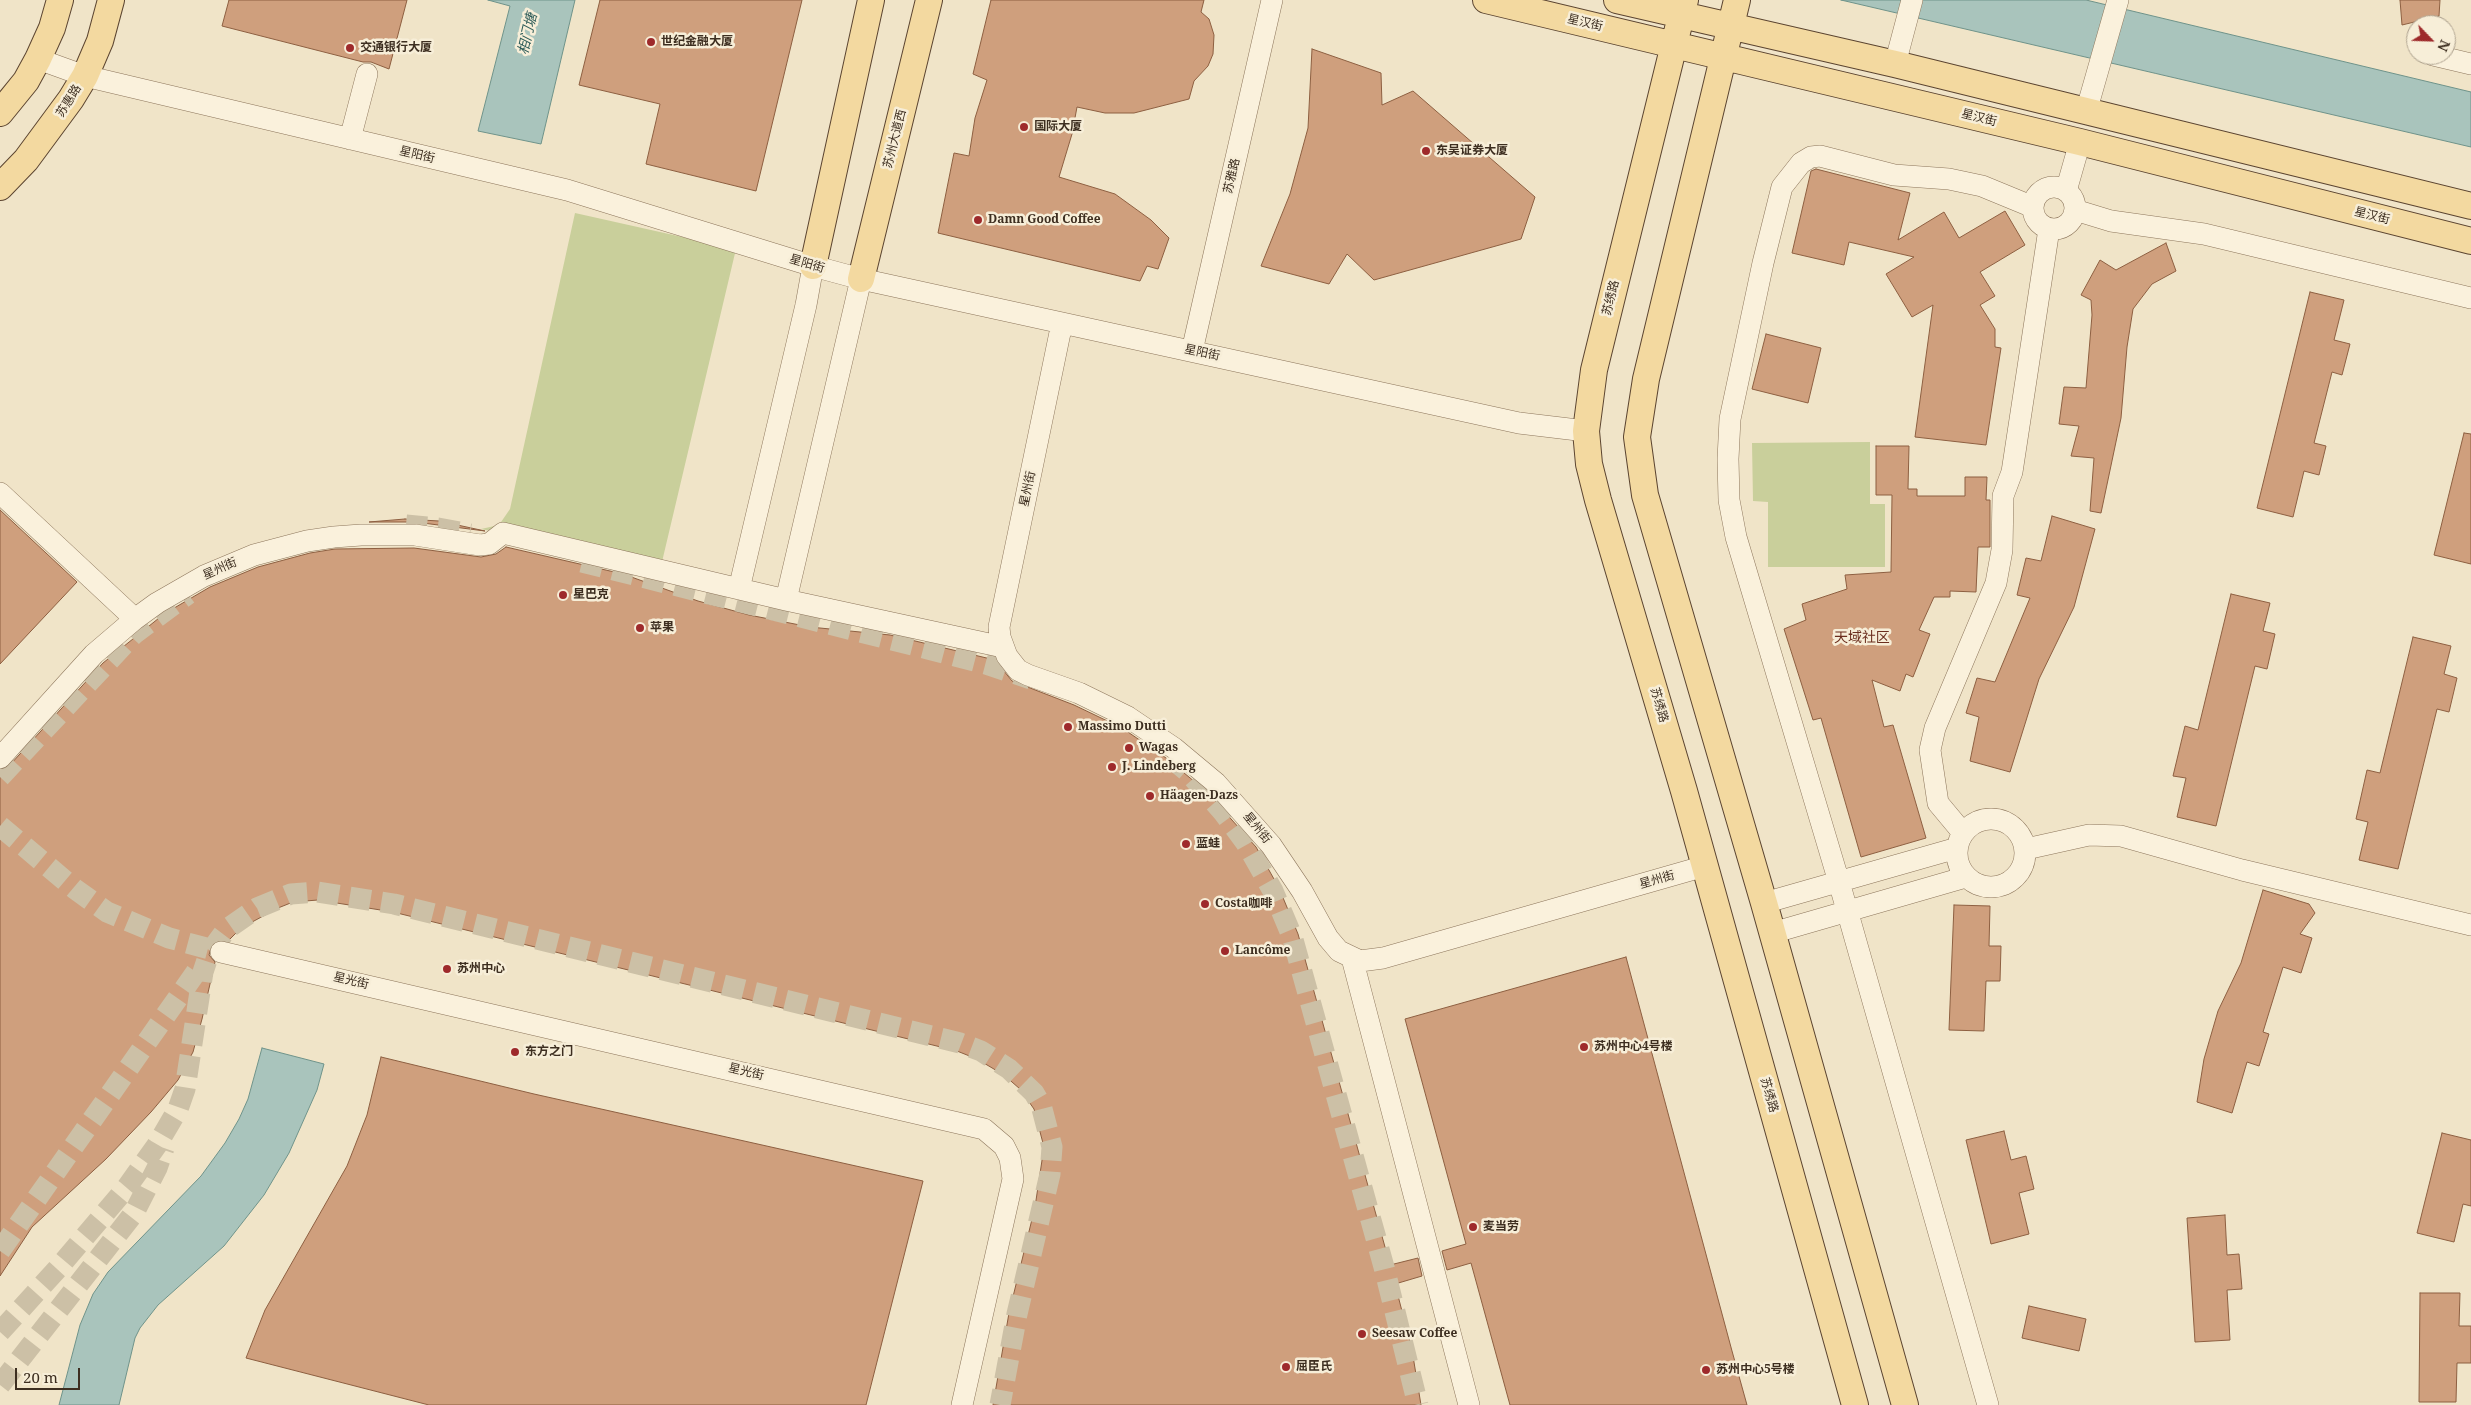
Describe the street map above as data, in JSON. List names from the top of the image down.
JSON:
{
  "streets": {
    "main road": [
      "星汉街",
      "苏惠路",
      "苏州大道西",
      "苏绣路"
    ],
    "street": [
      "星阳街",
      "苏雅路",
      "星州街",
      "星光街"
    ]
  },
  "crossings": [
    ["星汉街", "苏绣路"],
    ["苏惠路", "星阳街"],
    ["苏州大道西", "星阳街"],
    ["星阳街", "苏雅路"],
    ["星阳街", "苏绣路"],
    ["星阳街", "星州街"],
    ["苏绣路", "星州街"]
  ],
  "districts": ["天域社区"],
  "water": ["相门塘"],
  "places": [
    "世纪金融大厦",
    "交通银行大厦",
    "国际大厦",
    "东吴证券大厦",
    "Damn Good Coffee",
    "星巴克",
    "苹果",
    "Massimo Dutti",
    "Wagas",
    "J. Lindeberg",
    "Häagen-Dazs",
    "蓝蛙",
    "Costa咖啡",
    "Lancôme",
    "苏州中心",
    "苏州中心4号楼",
    "东方之门",
    "麦当劳",
    "Seesaw Coffee",
    "屈臣氏",
    "苏州中心5号楼"
  ],
  "scale_bar": "20 m",
  "north": "bottom right"
}
